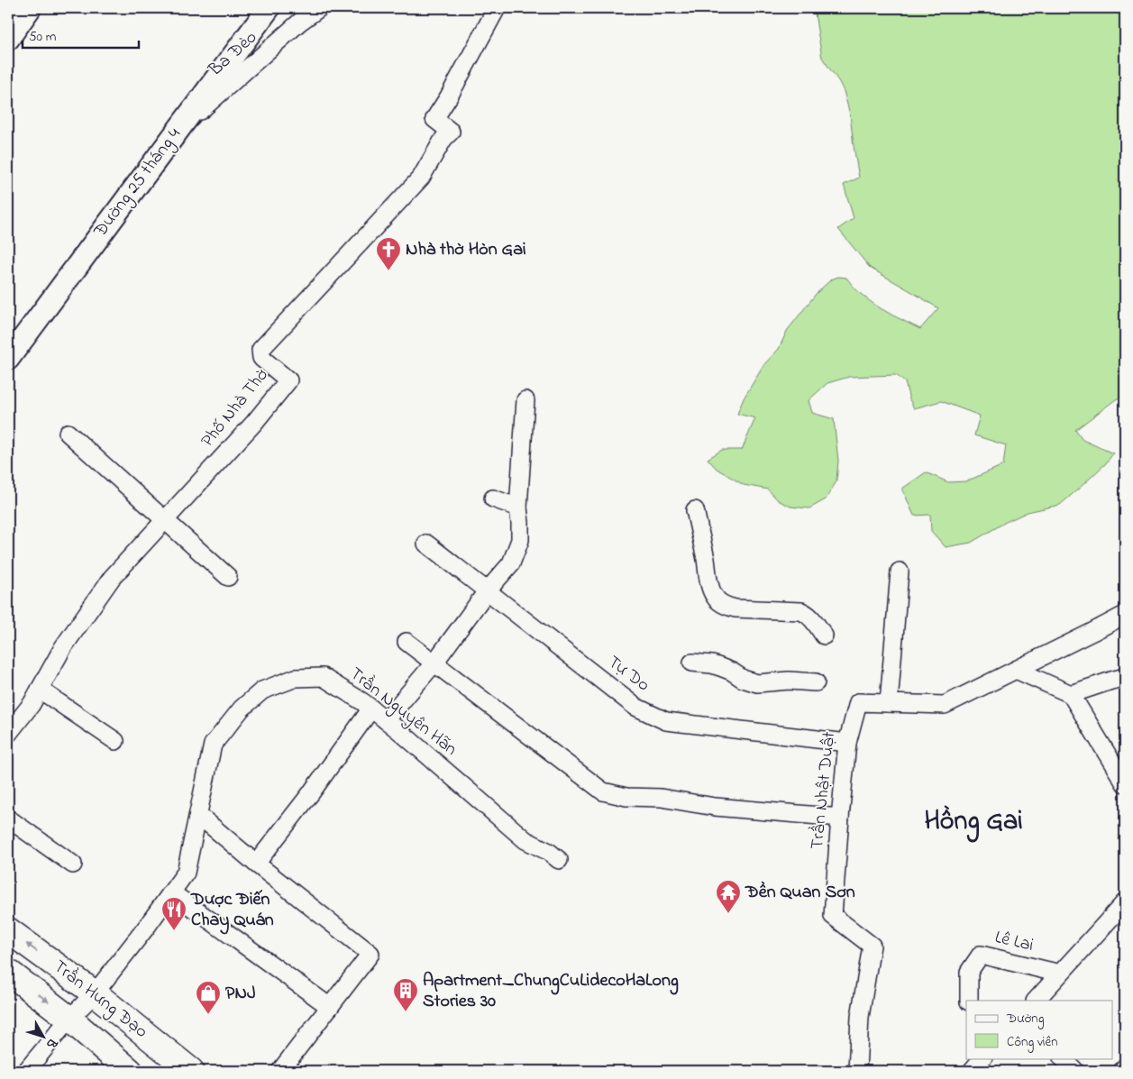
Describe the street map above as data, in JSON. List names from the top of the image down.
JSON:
{
  "streets": {
    "main road": ["Trần Hưng Đạo"],
    "street": [
      "Ba Đèo",
      "Đường 25 tháng 4",
      "Phố Nhà Thờ",
      "Tự Do",
      "Trần Nguyên Hãn",
      "Trần Nhật Duật",
      "Lê Lai"
    ]
  },
  "crossings": [
    ["Ba Đèo", "Đường 25 tháng 4"],
    ["Tự Do", "Trần Nhật Duật"],
    ["Trần Nguyên Hãn", "Trần Hưng Đạo"]
  ],
  "districts": ["Hồng Gai"],
  "places": {
    "church": ["Nhà thờ Hòn Gai"],
    "temple": ["Đền Quan Sơn"],
    "restaurant": ["Dược Điến Chay Quán"],
    "building": ["Apartment_ChungCuLidecoHaLong Stories 30"],
    "shop": ["PNJ"]
  },
  "legend": ["Đường", "Công viên"],
  "scale_bar": "50 m",
  "north": "bottom right"
}
